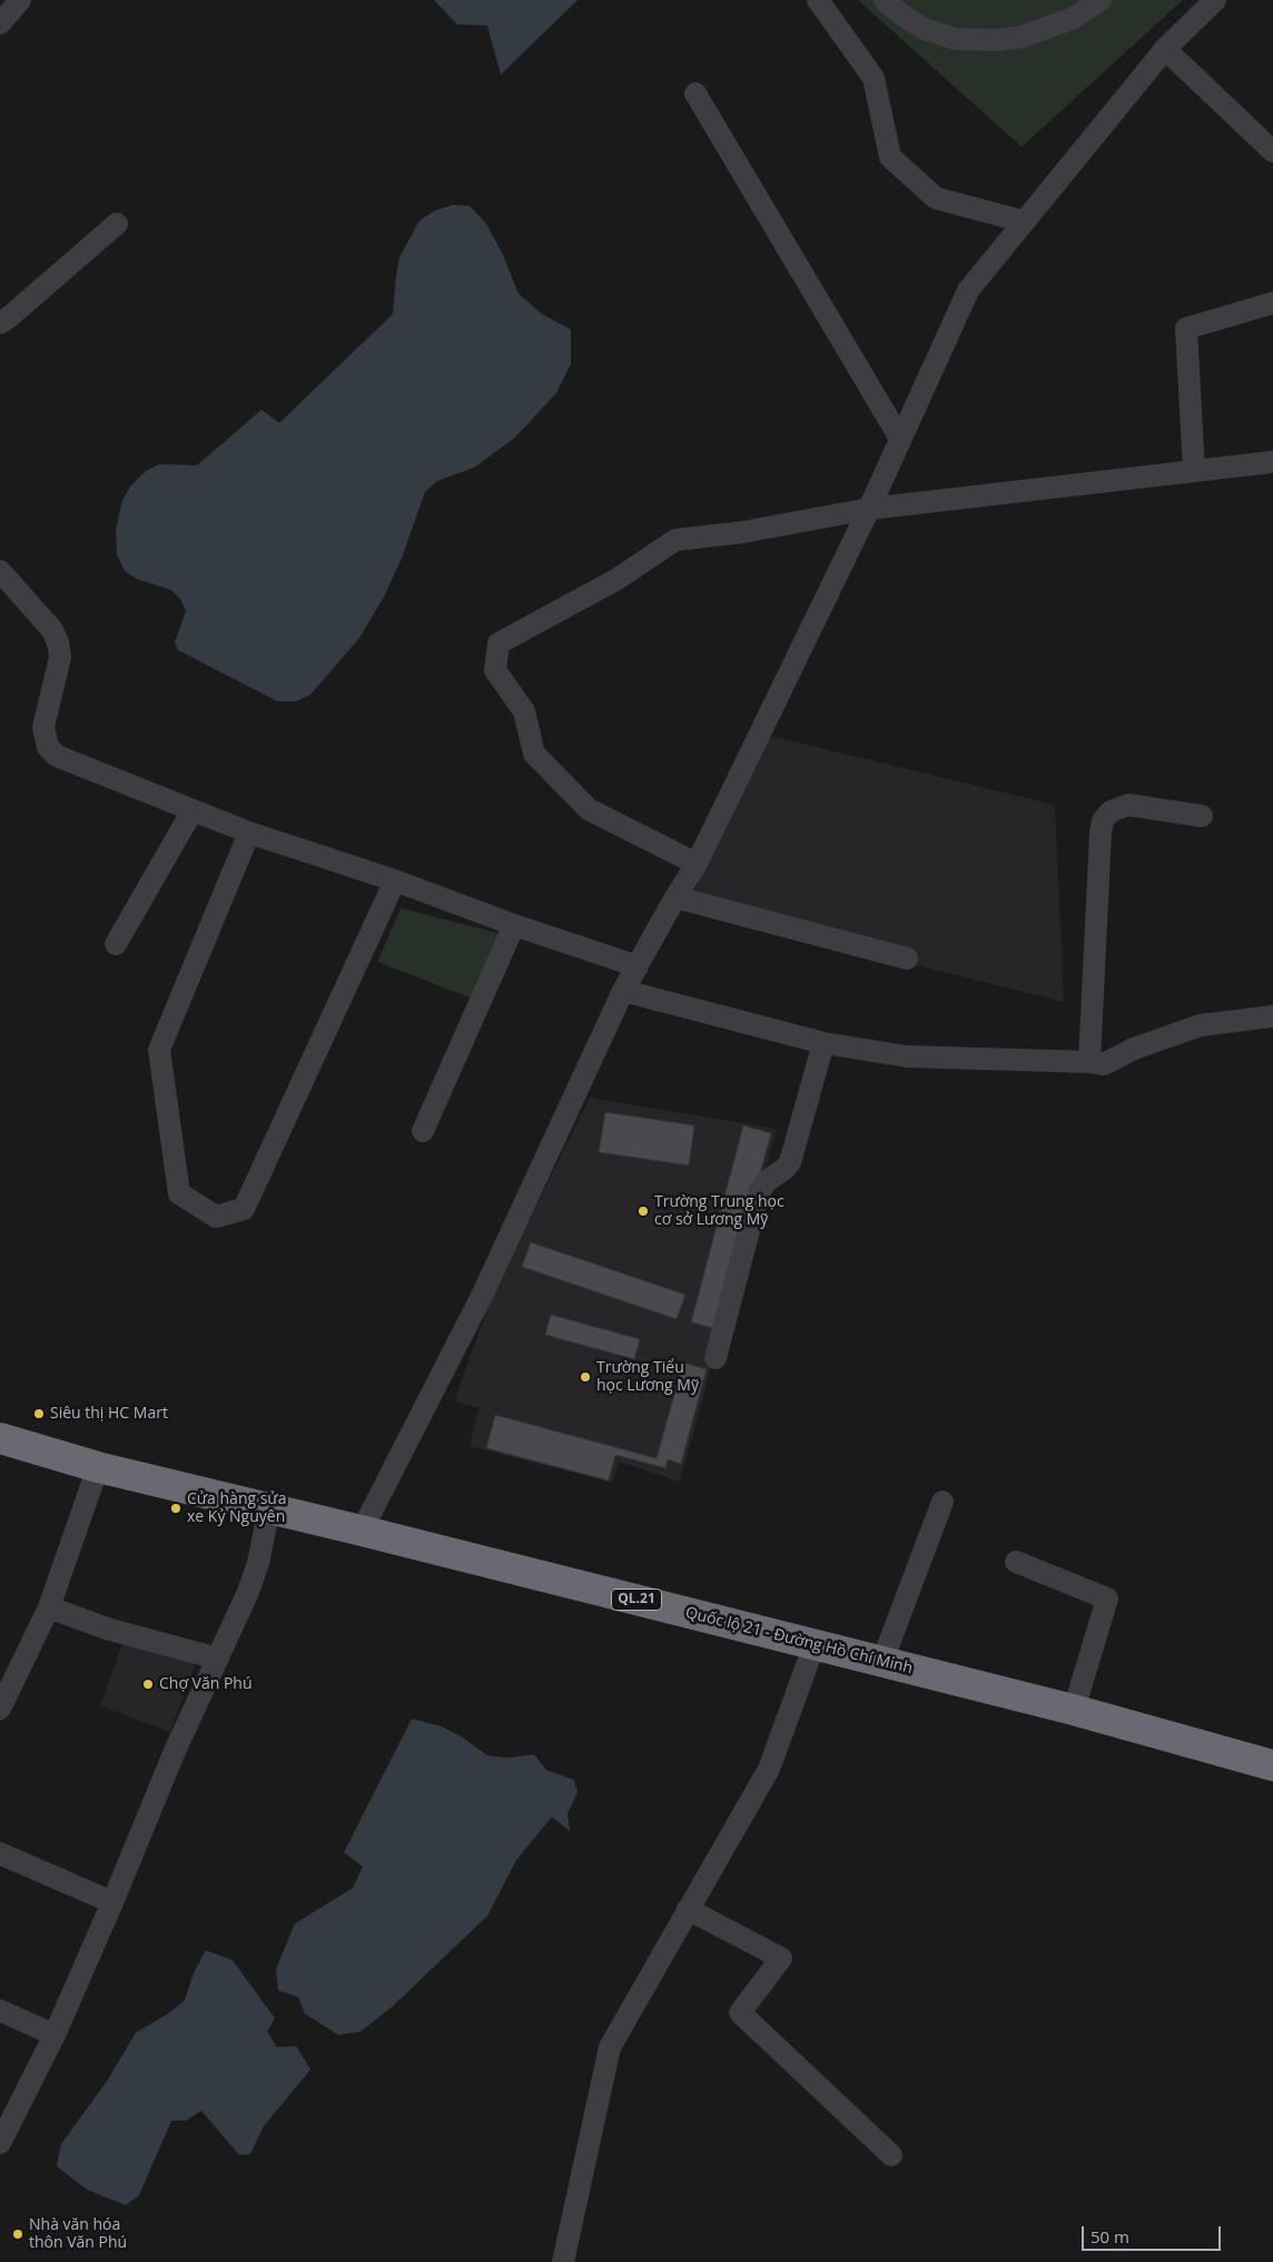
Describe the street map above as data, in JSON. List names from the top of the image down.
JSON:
{
  "streets": {
    "highway": ["QL.21", "Quốc lộ 21 - Đường Hồ Chí Minh"]
  },
  "places": [
    "Trường Trung học cơ sở Lương Mỹ",
    "Trường Tiểu học Lương Mỹ",
    "Siêu thị HC Mart",
    "Cửa hàng sửa xe Kỷ Nguyên",
    "Chợ Văn Phú",
    "Nhà văn hóa thôn Văn Phú"
  ],
  "scale_bar": "50 m"
}
